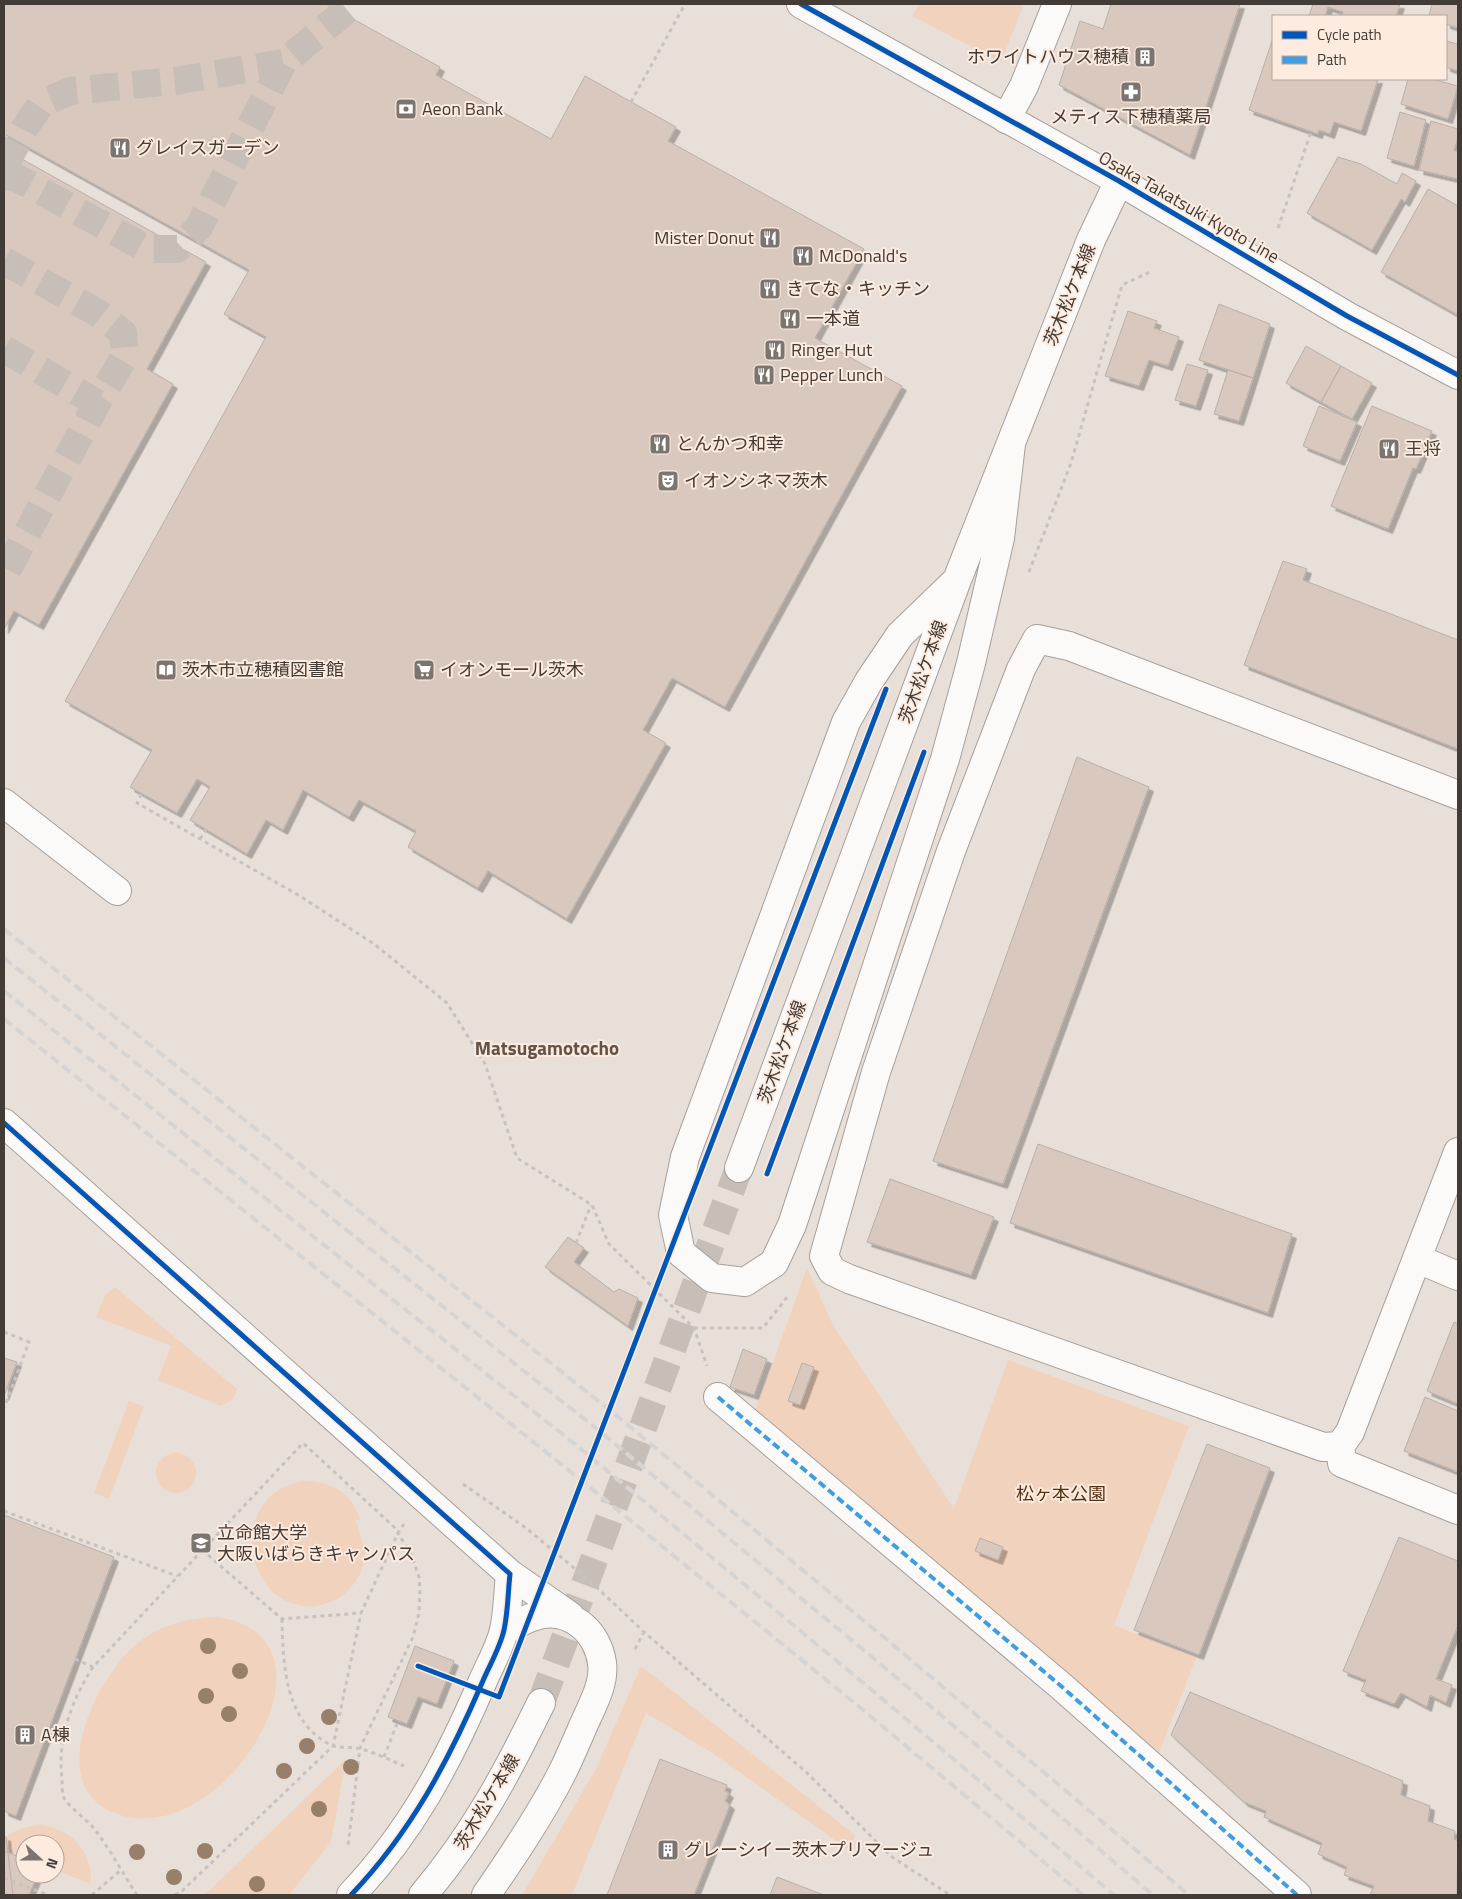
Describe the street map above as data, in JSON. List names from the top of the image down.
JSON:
{
  "streets": {
    "street": ["Osaka Takatsuki Kyoto Line", "茨木松ケ本線"]
  },
  "crossings": [
    ["Osaka Takatsuki Kyoto Line", "茨木松ケ本線"]
  ],
  "districts": ["Matsugamotocho"],
  "parks": ["松ヶ本公園"],
  "places": {
    "building": ["ホワイトハウス穂積", "A棟", "グレーシイー茨木プリマージュ"],
    "pharmacy": ["メティス下穂積薬局"],
    "bank": ["Aeon Bank"],
    "restaurant": [
      "グレイスガーデン",
      "Mister Donut",
      "McDonald's",
      "きてな・キッチン",
      "一本道",
      "Ringer Hut",
      "Pepper Lunch",
      "とんかつ和幸",
      "王将"
    ],
    "theatre": ["イオンシネマ茨木"],
    "library": ["茨木市立穂積図書館"],
    "supermarket": ["イオンモール茨木"],
    "school or university": ["立命館大学 大阪いばらきキャンパス"]
  },
  "legend": ["Cycle path", "Path"],
  "north": "right"
}
